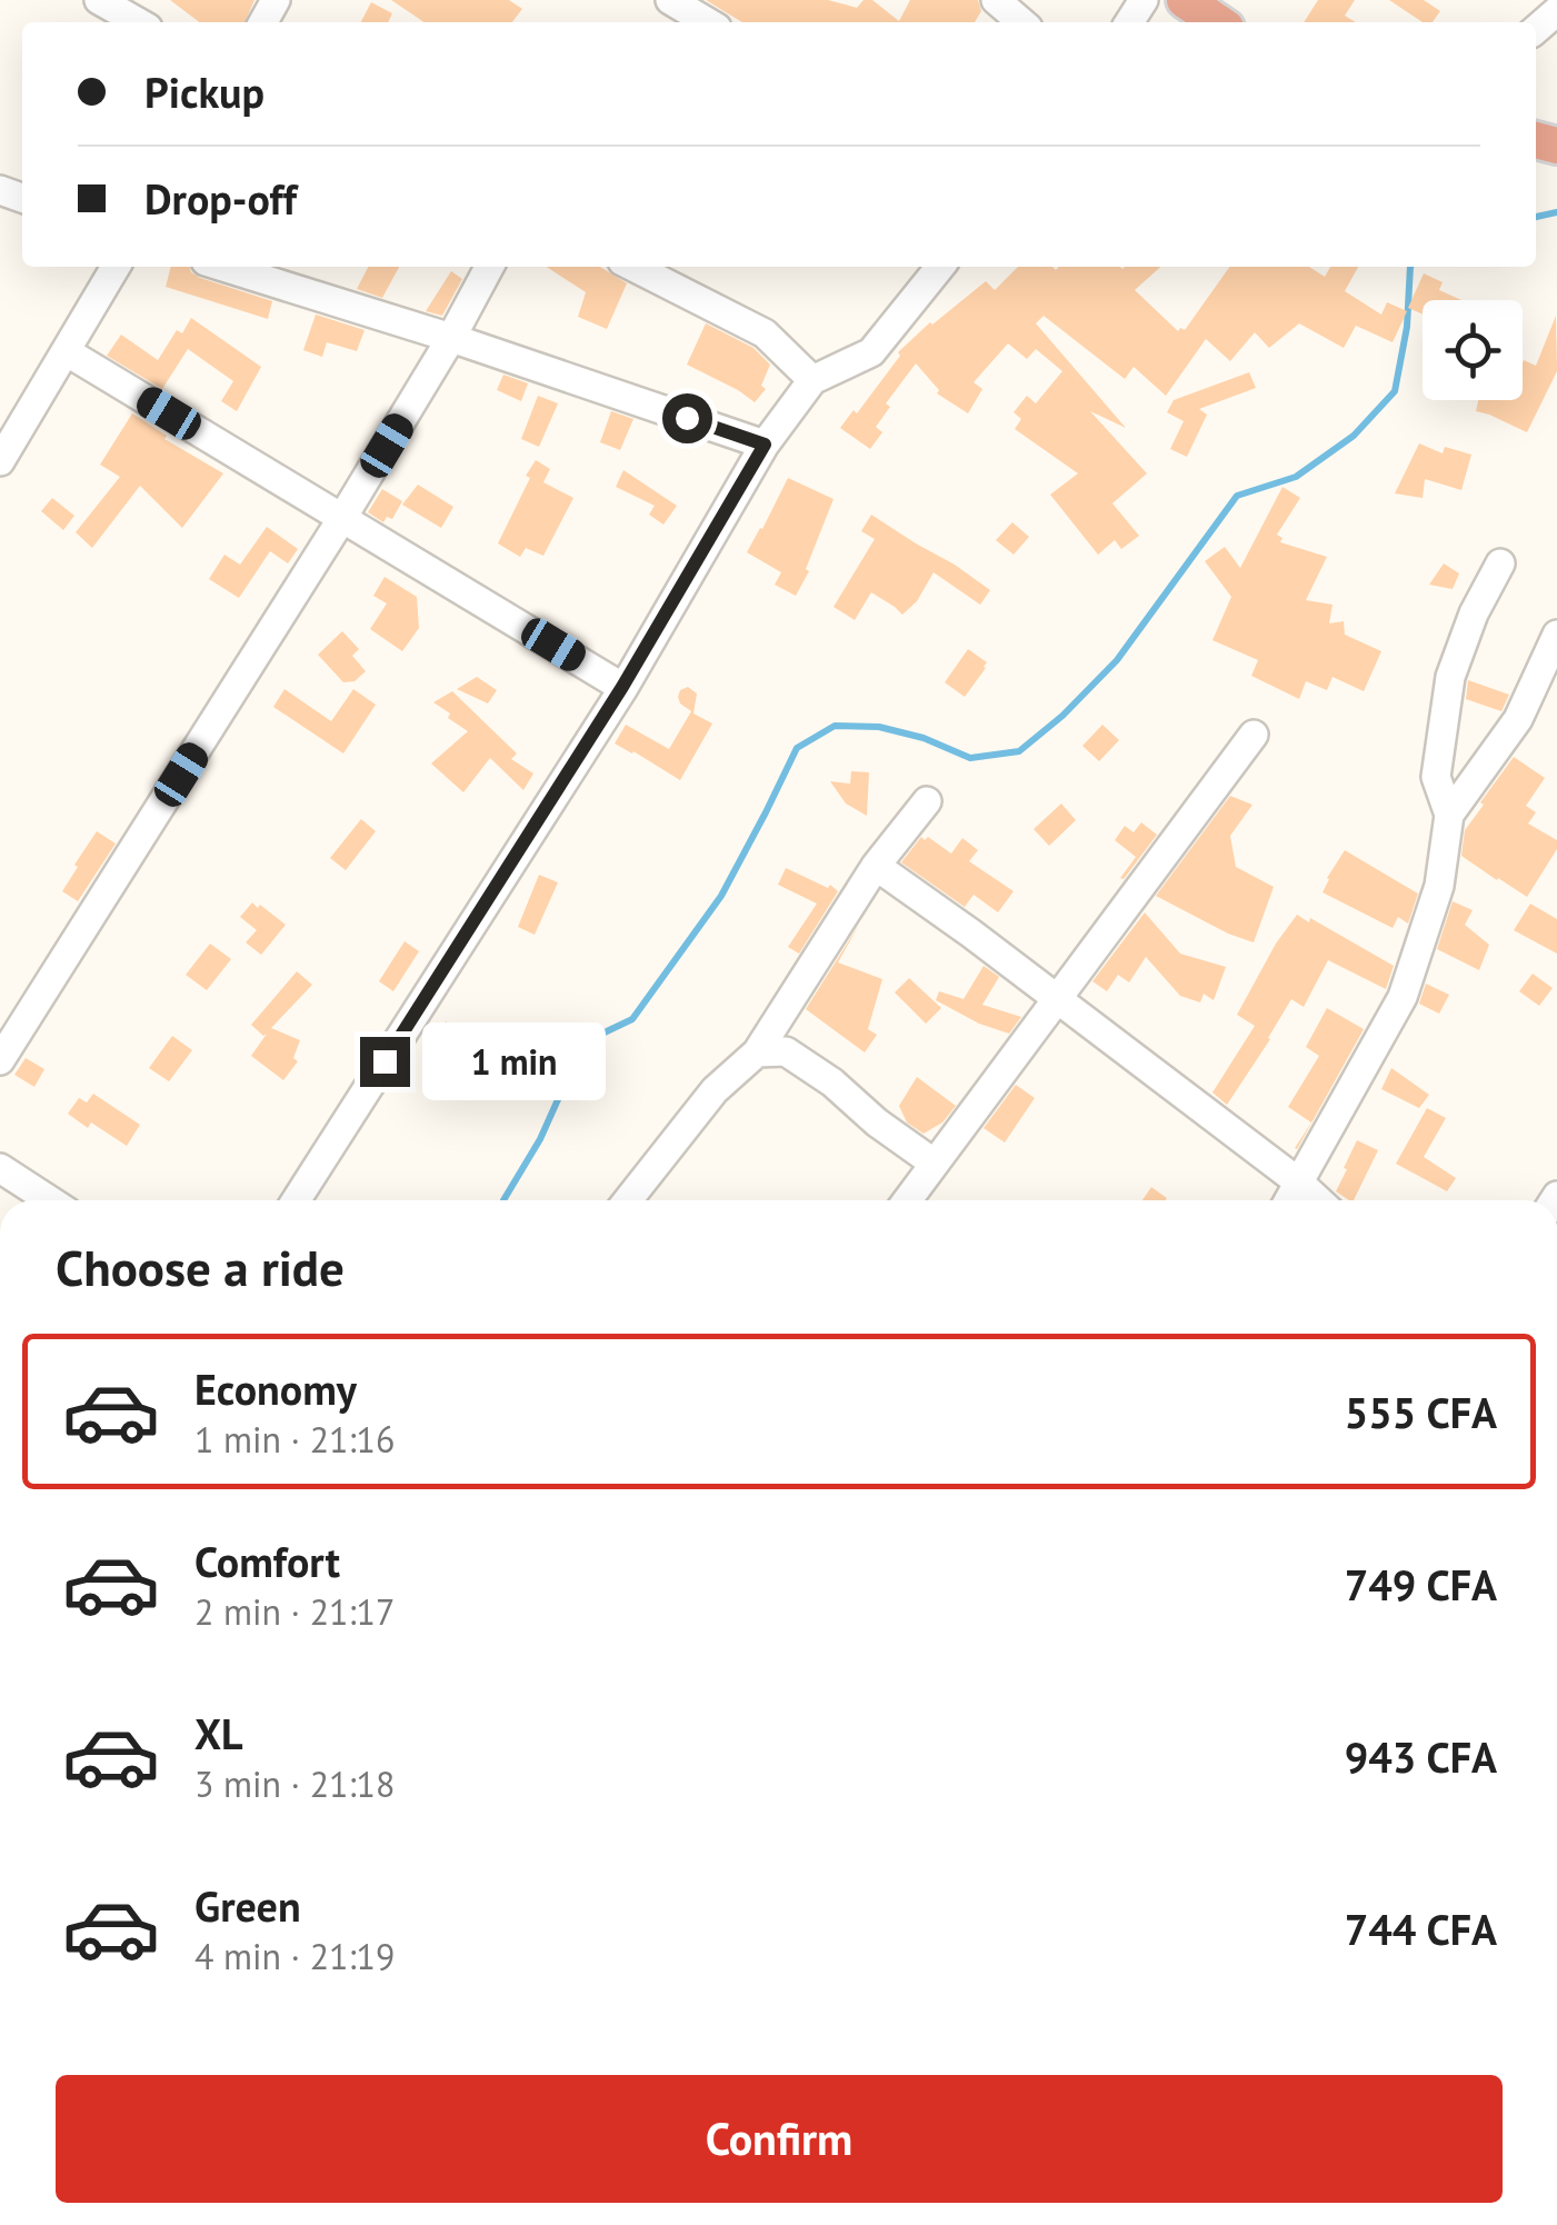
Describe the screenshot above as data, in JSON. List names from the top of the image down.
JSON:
{
  "page": {
    "banner": ["Pickup", "Drop-off"],
    "bubble": "1 min",
    "heading": "Choose a ride",
    "list": [
      {
        "name": "Economy",
        "note": "1 min · 21:16",
        "value": "555 CFA"
      },
      {
        "name": "Comfort",
        "note": "2 min · 21:17",
        "value": "749 CFA"
      },
      {
        "name": "XL",
        "note": "3 min · 21:18",
        "value": "943 CFA"
      },
      {
        "name": "Green",
        "note": "4 min · 21:19",
        "value": "744 CFA"
      }
    ],
    "buttons": "Confirm"
  }
}
